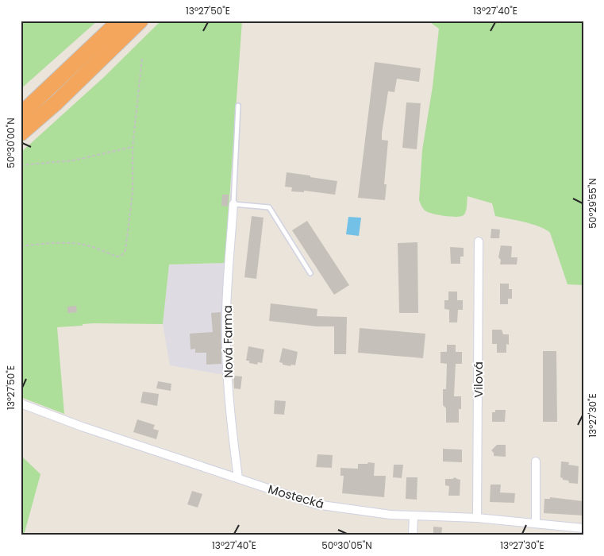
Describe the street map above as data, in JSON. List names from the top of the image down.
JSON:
{
  "streets": {
    "street": ["Nová Farma", "Vilová", "Mostecká"]
  },
  "crossings": [
    ["Nová Farma", "Mostecká"],
    ["Vilová", "Mostecká"]
  ],
  "coordinates": [
    "13°27'50\"E",
    "13°27'40\"E",
    "50°30'00\"N",
    "50°29'55\"N",
    "13°27'30\"E",
    "50°30'05\"N"
  ]
}
